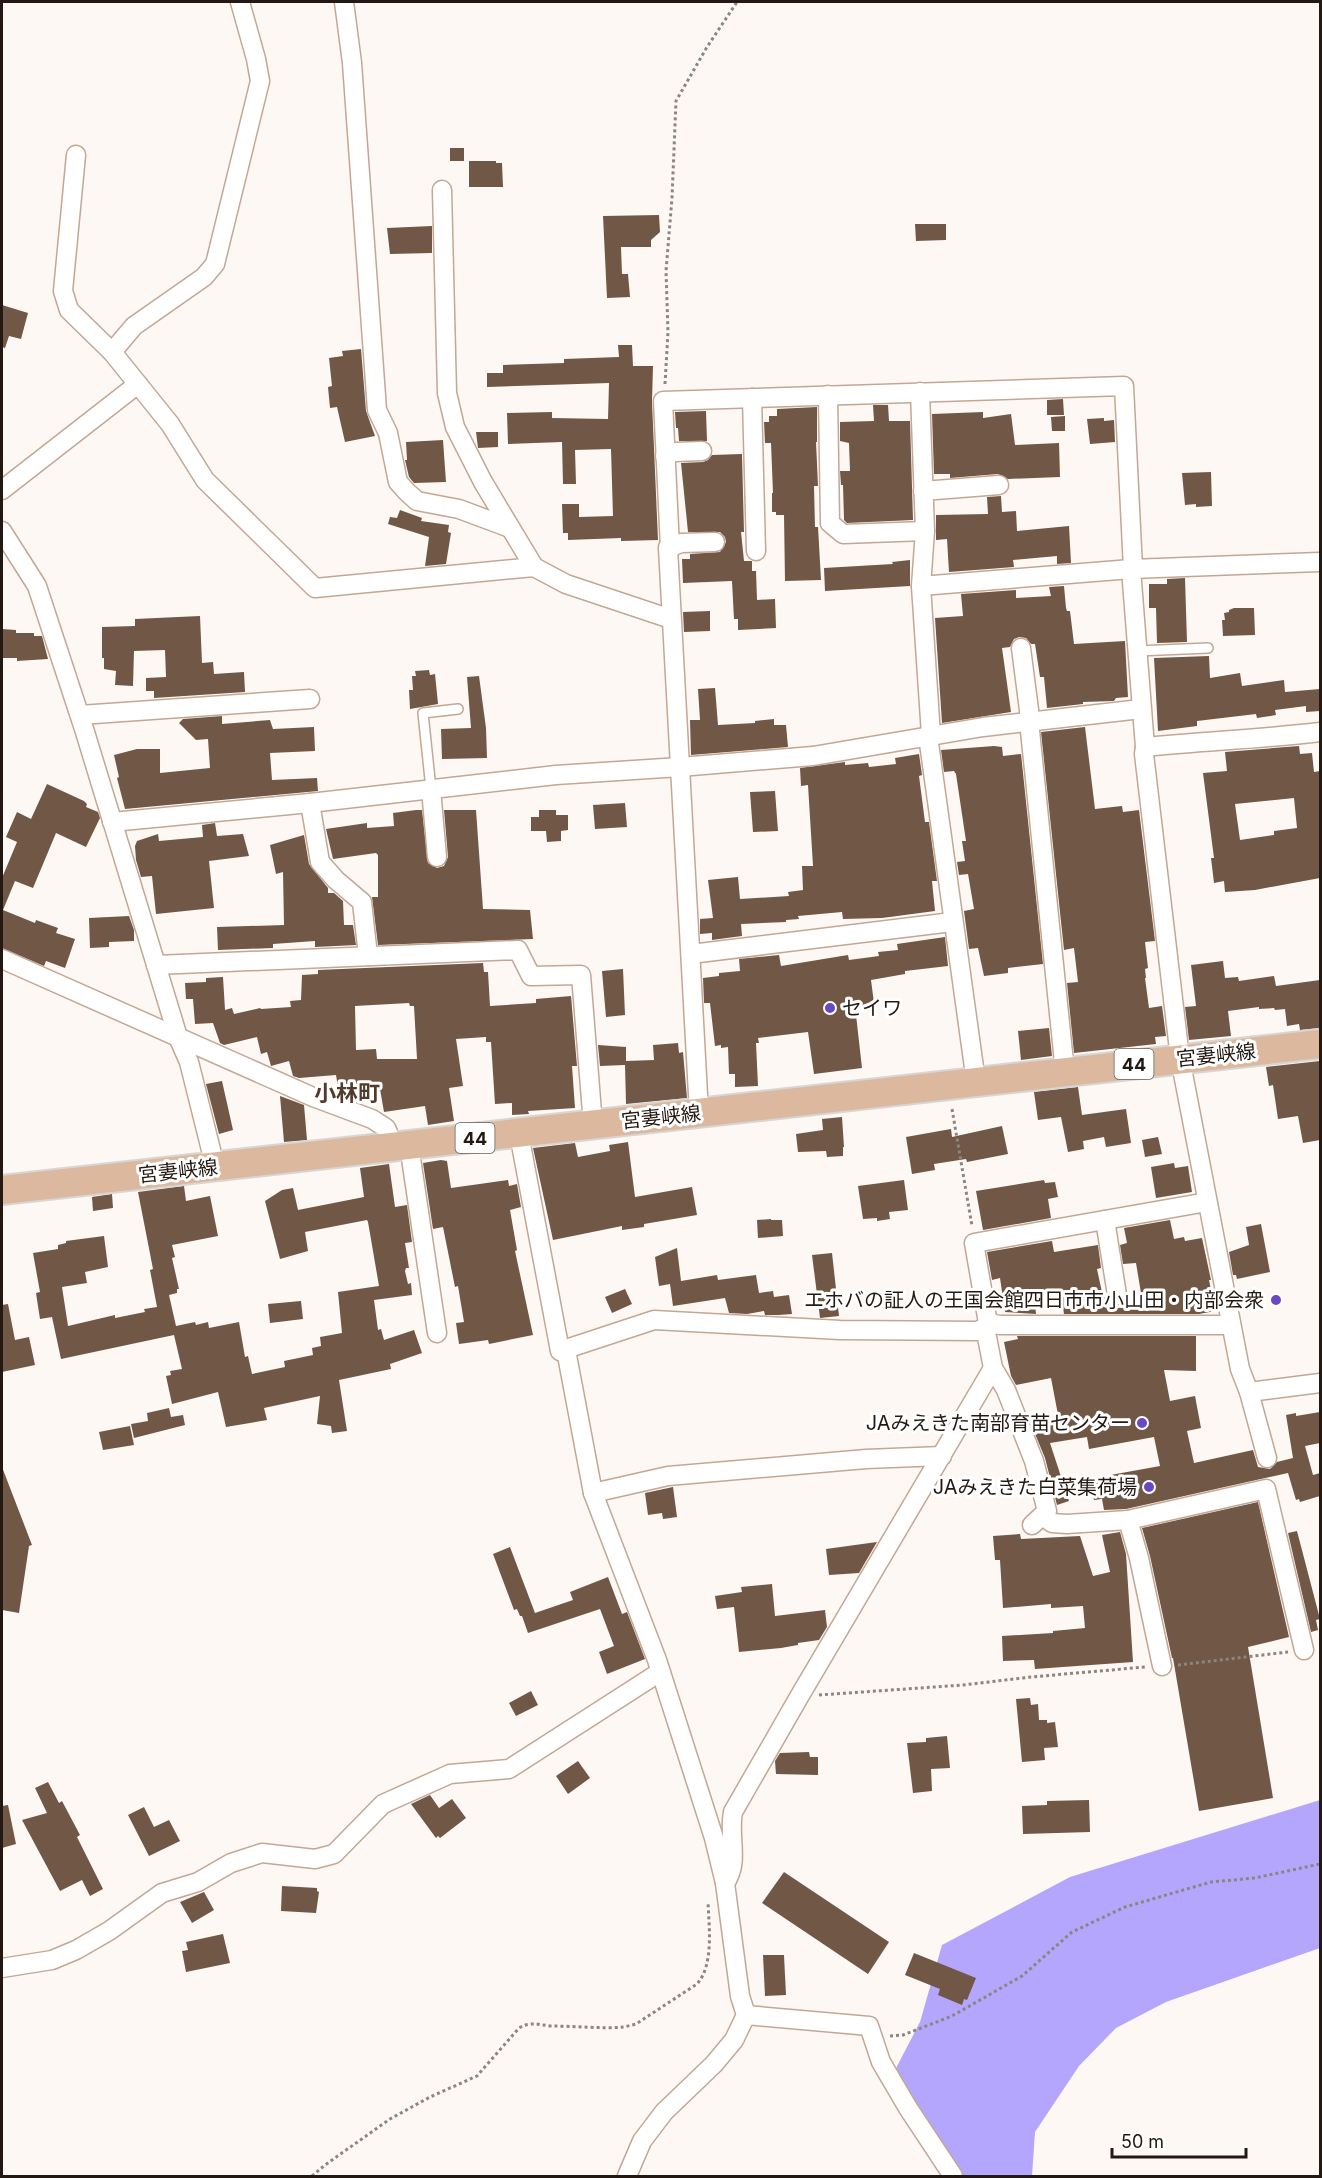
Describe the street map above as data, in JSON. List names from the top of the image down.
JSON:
{
  "streets": {
    "main road": ["宮妻峡線", "44"]
  },
  "districts": ["小林町"],
  "places": [
    "セイワ",
    "エホバの証人の王国会館四日市市小山田・内部会衆",
    "JAみえきた南部育苗センター",
    "JAみえきた白菜集荷場"
  ],
  "scale_bar": "50 m"
}
